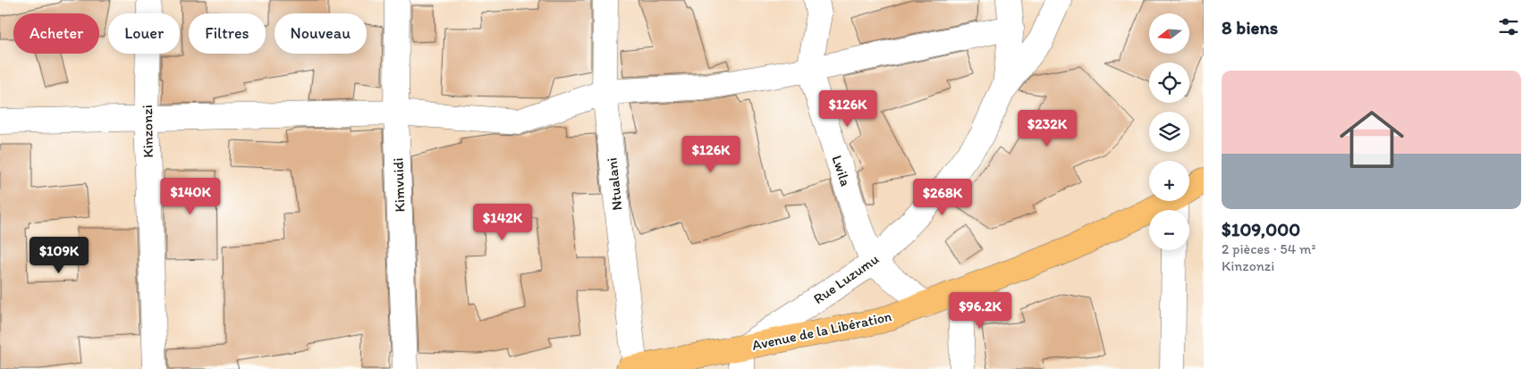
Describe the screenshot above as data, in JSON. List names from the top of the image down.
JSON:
{
  "streets": {
    "highway": ["Avenue de la Libération"],
    "street": [
      "Kinzonzi",
      "Lwila",
      "Ntualani",
      "Kimvuidi",
      "Rue Luzumu"
    ]
  },
  "crossings": [
    ["Lwila", "Rue Luzumu"],
    ["Ntualani", "Avenue de la Libération"],
    ["Rue Luzumu", "Avenue de la Libération"]
  ],
  "north": "left",
  "page": {
    "heading": "8 biens",
    "map_buttons": ["+", "−"],
    "chip": [
      "Acheter",
      "Louer",
      "Filtres",
      "Nouveau"
    ],
    "list": [
      {
        "name": "$109,000",
        "note": "2 pièces · 54 m² · Kinzonzi"
      }
    ],
    "price": [
      "$126K",
      "$232K",
      "$126K",
      "$140K",
      "$268K",
      "$142K",
      "$109K",
      "$96.2K"
    ]
  }
}
